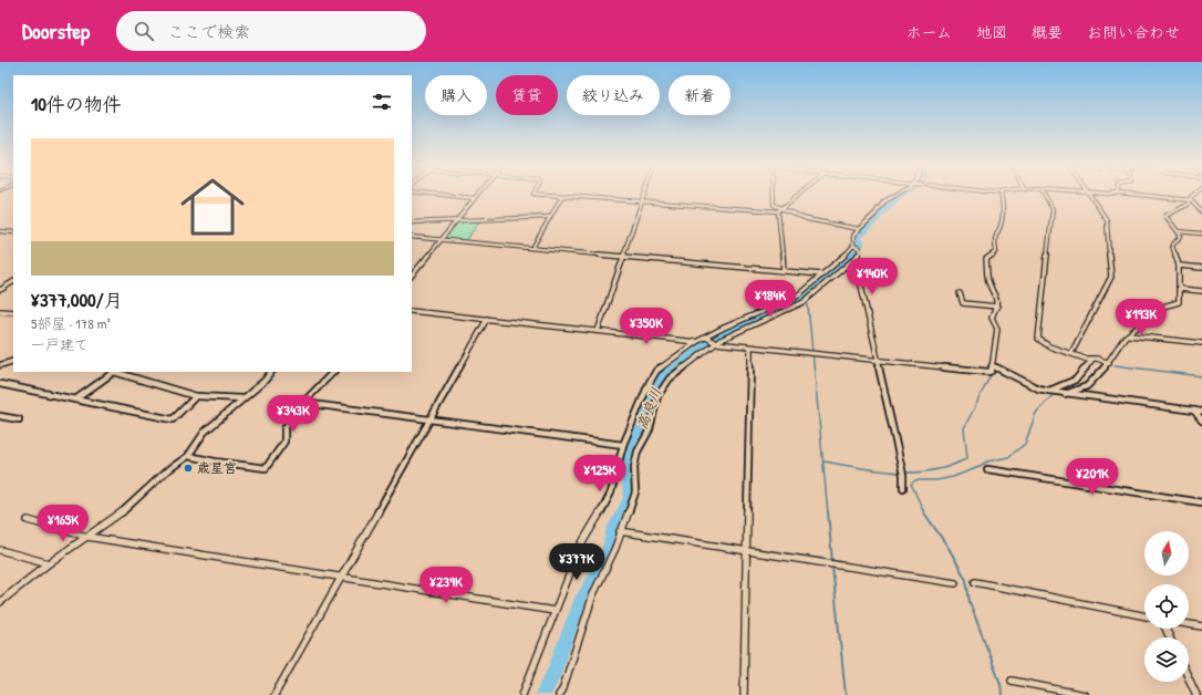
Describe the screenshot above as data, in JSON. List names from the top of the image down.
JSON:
{
  "water": ["高良川"],
  "places": ["歳星宮"],
  "north": "top",
  "page": {
    "header": "Doorstep",
    "search": "ここで検索",
    "nav": [
      "ホーム",
      "地図",
      "概要",
      "お問い合わせ"
    ],
    "chip": [
      "購入",
      "賃貸",
      "絞り込み",
      "新着"
    ],
    "heading": "10件の物件",
    "list": [
      {
        "name": "¥377,000/月",
        "note": "5部屋 · 178 m² · 一戸建て"
      }
    ],
    "price": [
      "¥140K",
      "¥184K",
      "¥193K",
      "¥350K",
      "¥343K",
      "¥125K",
      "¥201K",
      "¥165K",
      "¥377K",
      "¥239K"
    ]
  }
}
